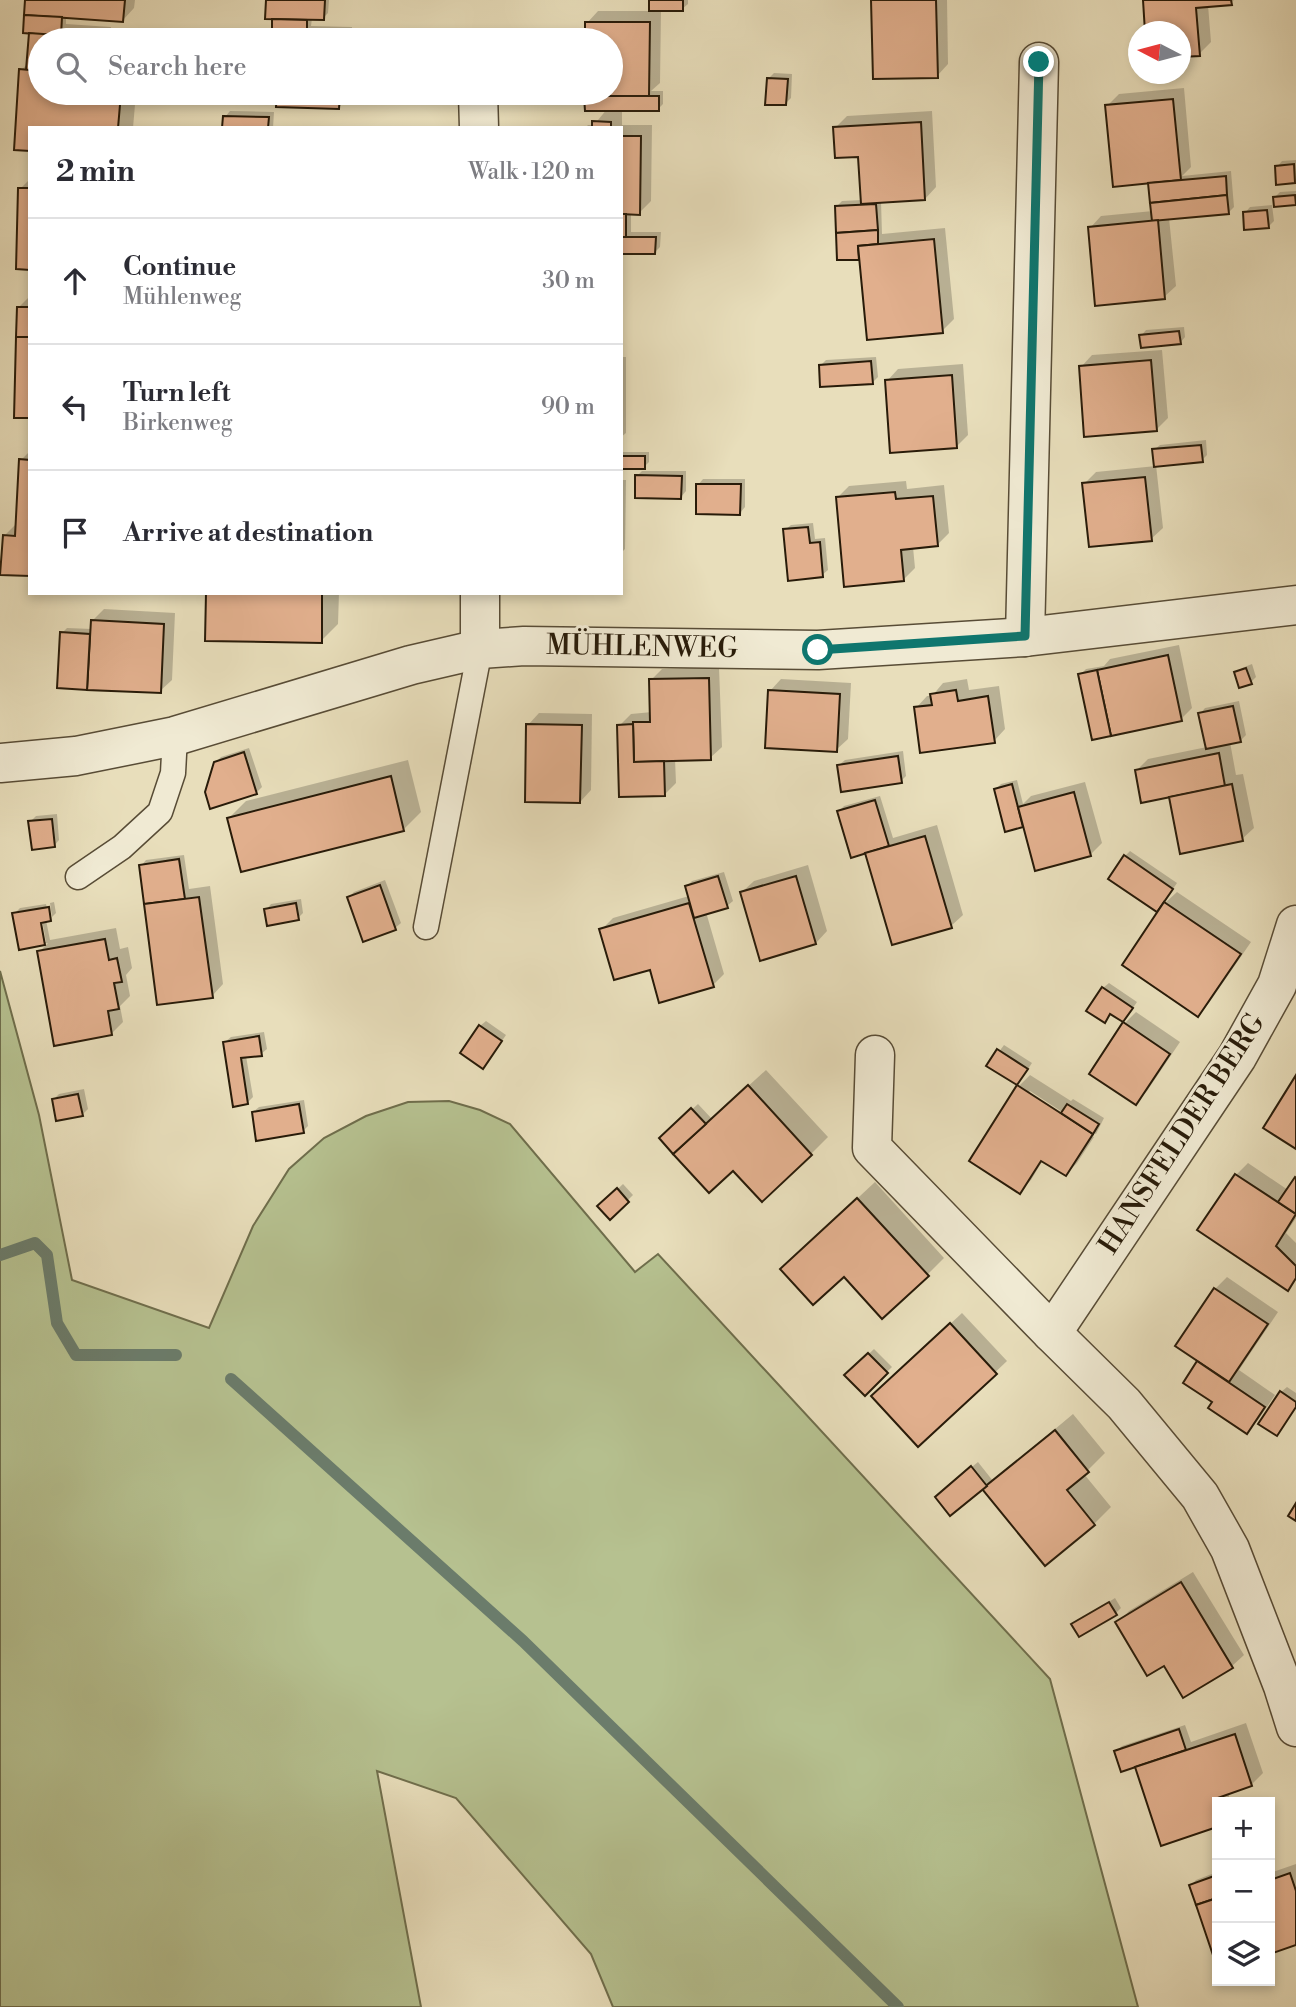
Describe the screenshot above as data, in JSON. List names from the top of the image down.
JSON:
{
  "streets": {
    "street": ["MÜHLENWEG", "HANSFELDER BERG"]
  },
  "north": "left",
  "page": {
    "search": "Search here",
    "heading": ["2 min", "Walk · 120 m"],
    "list": [
      ["Continue", "Mühlenweg", "30 m"],
      ["Turn left", "Birkenweg", "90 m"],
      "Arrive at destination"
    ],
    "map_buttons": ["+", "−"]
  }
}
